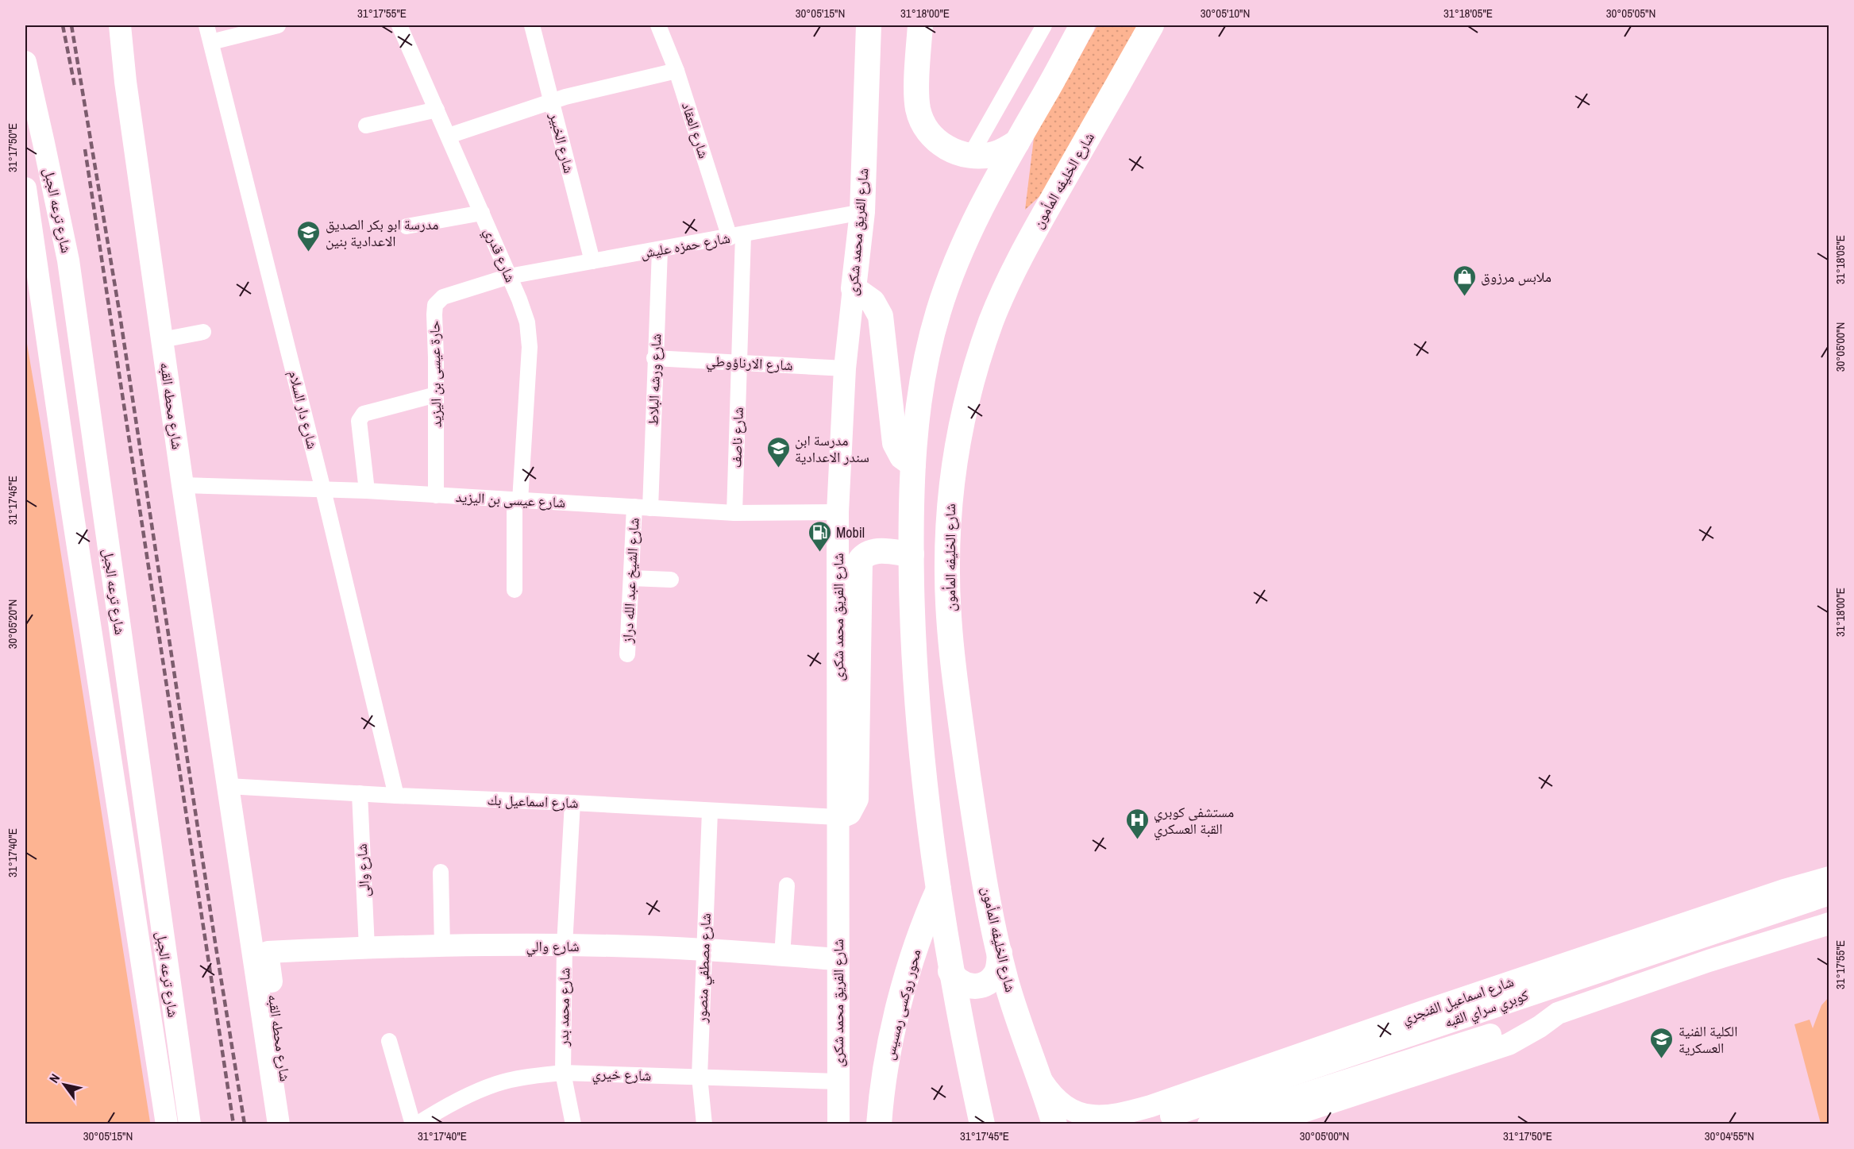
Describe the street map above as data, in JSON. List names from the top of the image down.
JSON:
{
  "streets": {
    "main road": [
      "شارع الخليفه المأمون",
      "شارع ترعه الجبل",
      "شارع الفريق محمد شكرى",
      "شارع محطه القبه",
      "شارع والي",
      "شارع اسماعيل الفنجري",
      "محور روكسى رمسيس",
      "كوبري سراي القبه"
    ],
    "street": [
      "شارع العقاد",
      "شارع الخبير",
      "شارع حمزه عليش",
      "شارع قدري",
      "شارع الارناؤوطي",
      "حارة عيسى بن اليزيد",
      "شارع ورشه البلاط",
      "شارع دار السلام",
      "شارع ناصف",
      "شارع عيسى بن اليزيد",
      "شارع الشيخ عبد الله دراز",
      "شارع اسماعيل بك",
      "شارع والى",
      "شارع مصطفي منصور",
      "شارع محمد بدر",
      "شارع خيري"
    ]
  },
  "crossings": [
    ["شارع العقاد", "شارع حمزه عليش"],
    ["شارع العقاد", "شارع الارناؤوطي"],
    ["شارع العقاد", "شارع ناصف"],
    ["شارع الخبير", "شارع حمزه عليش"],
    ["شارع الخليفه المأمون", "شارع اسماعيل الفنجري"],
    ["شارع الفريق محمد شكرى", "شارع حمزه عليش"],
    ["شارع الفريق محمد شكرى", "شارع الارناؤوطي"],
    ["شارع الفريق محمد شكرى", "شارع عيسى بن اليزيد"],
    ["شارع الفريق محمد شكرى", "شارع اسماعيل بك"],
    ["شارع الفريق محمد شكرى", "شارع والي"],
    ["شارع الفريق محمد شكرى", "شارع خيري"],
    ["شارع حمزه عليش", "شارع قدري"],
    ["شارع حمزه عليش", "حارة عيسى بن اليزيد"],
    ["شارع حمزه عليش", "شارع ورشه البلاط"],
    ["شارع قدري", "حارة عيسى بن اليزيد"],
    ["شارع قدري", "شارع عيسى بن اليزيد"],
    ["شارع الارناؤوطي", "شارع ورشه البلاط"],
    ["شارع الارناؤوطي", "شارع ناصف"],
    ["حارة عيسى بن اليزيد", "شارع عيسى بن اليزيد"],
    ["شارع ورشه البلاط", "شارع عيسى بن اليزيد"],
    ["شارع محطه القبه", "شارع عيسى بن اليزيد"],
    ["شارع محطه القبه", "شارع اسماعيل بك"],
    ["شارع محطه القبه", "شارع والي"],
    ["شارع دار السلام", "شارع عيسى بن اليزيد"],
    ["شارع دار السلام", "شارع اسماعيل بك"],
    ["شارع ناصف", "شارع عيسى بن اليزيد"],
    ["شارع عيسى بن اليزيد", "شارع الشيخ عبد الله دراز"],
    ["شارع اسماعيل بك", "شارع والى"],
    ["شارع اسماعيل بك", "شارع مصطفي منصور"],
    ["شارع اسماعيل بك", "شارع محمد بدر"],
    ["شارع والى", "شارع والي"],
    ["شارع والي", "شارع مصطفي منصور"],
    ["شارع والي", "شارع محمد بدر"],
    ["شارع مصطفي منصور", "شارع خيري"],
    ["شارع اسماعيل الفنجري", "كوبري سراي القبه"],
    ["شارع محمد بدر", "شارع خيري"]
  ],
  "places": {
    "school or university": ["مدرسة ابو بكر الصديق الاعدادية بنين", "مدرسة ابن سندر الاعدادية", "الكلية الفنية العسكرية"],
    "shop": ["ملابس مرزوق"],
    "fuel station": ["Mobil"],
    "hospital": ["مستشفى كوبري القبة العسكري"]
  },
  "north": "top left",
  "coordinates": [
    "31°17'55\"E",
    "30°05'15\"N",
    "31°18'00\"E",
    "30°05'10\"N",
    "31°18'05\"E",
    "30°05'05\"N",
    "31°17'50\"E",
    "30°05'00\"N",
    "31°17'45\"E",
    "30°05'20\"N",
    "31°17'40\"E",
    "30°04'55\"N"
  ]
}
